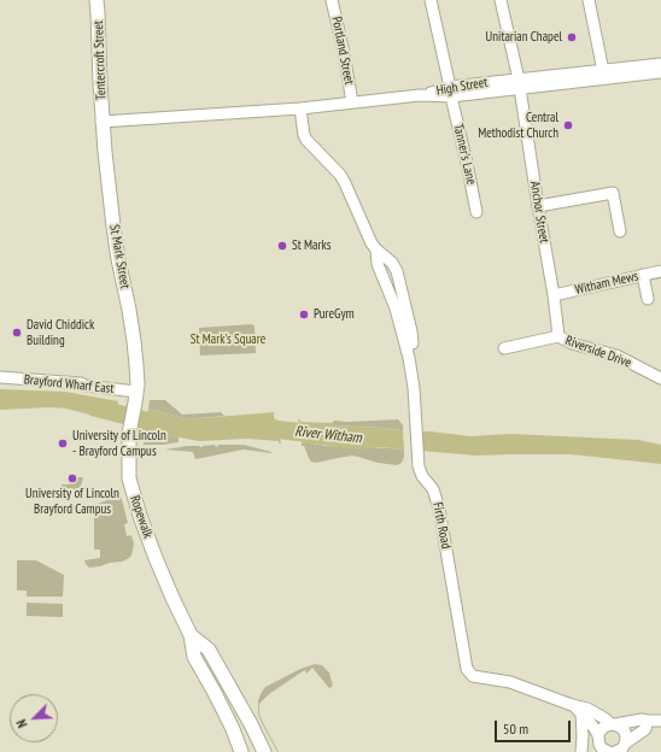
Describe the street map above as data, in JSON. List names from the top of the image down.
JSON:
{
  "streets": {
    "main road": ["Tentercroft Street", "St Mark Street", "Ropewalk"],
    "street": [
      "Portland Street",
      "High Street",
      "Tanner's Lane",
      "Anchor Street",
      "Witham Mews",
      "Riverside Drive",
      "Brayford Wharf East",
      "Firth Road"
    ]
  },
  "crossings": [
    ["Portland Street", "High Street"],
    ["Tentercroft Street", "High Street"],
    ["Tentercroft Street", "St Mark Street"],
    ["High Street", "Tanner's Lane"],
    ["High Street", "Anchor Street"],
    ["High Street", "St Mark Street"],
    ["High Street", "Firth Road"],
    ["Anchor Street", "Witham Mews"],
    ["Anchor Street", "Riverside Drive"],
    ["St Mark Street", "Brayford Wharf East"],
    ["St Mark Street", "Ropewalk"],
    ["Brayford Wharf East", "Ropewalk"]
  ],
  "water": ["River Witham"],
  "parks": ["St Mark's Square"],
  "places": [
    "Unitarian Chapel",
    "Central Methodist Church",
    "St Marks",
    "PureGym",
    "David Chiddick Building",
    "University of Lincoln - Brayford Campus",
    "University of Lincoln Brayford Campus"
  ],
  "scale_bar": "50 m",
  "north": "bottom left"
}
